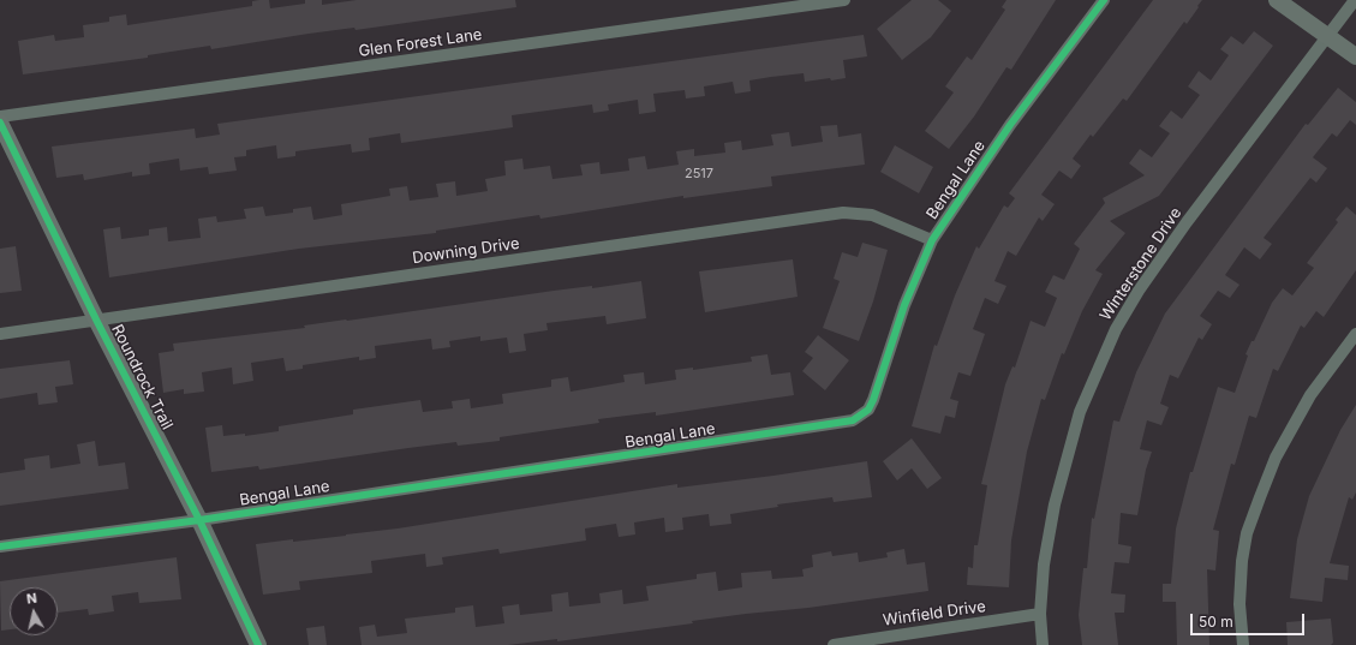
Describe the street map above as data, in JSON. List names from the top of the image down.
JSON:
{
  "streets": {
    "street": [
      "Glen Forest Lane",
      "Bengal Lane",
      "Downing Drive",
      "Winterstone Drive",
      "Roundrock Trail",
      "Winfield Drive"
    ]
  },
  "crossings": [
    ["Bengal Lane", "Downing Drive"],
    ["Bengal Lane", "Roundrock Trail"],
    ["Downing Drive", "Roundrock Trail"],
    ["Winterstone Drive", "Winfield Drive"]
  ],
  "house_numbers": ["2517"],
  "scale_bar": "50 m",
  "north": "top"
}
